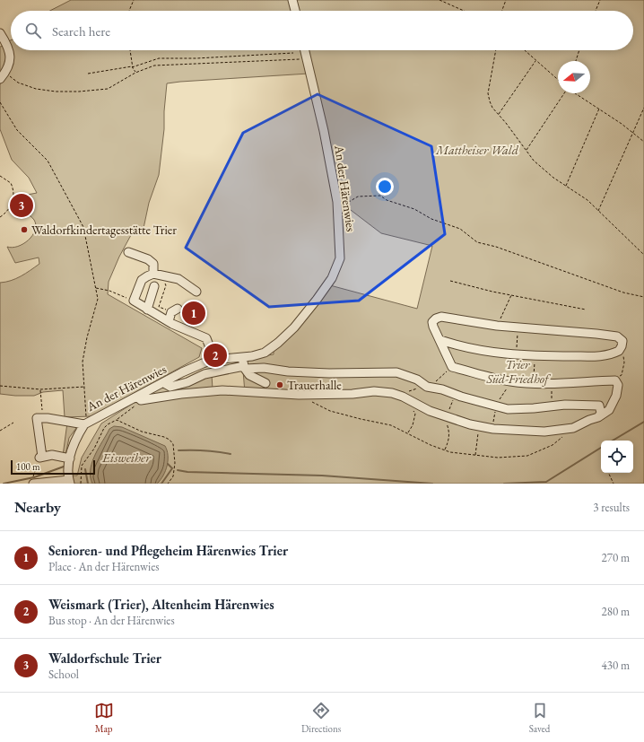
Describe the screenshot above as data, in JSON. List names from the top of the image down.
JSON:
{
  "streets": {
    "street": ["An der Härenwies"]
  },
  "water": ["Eisweiher"],
  "parks": ["Mattheiser Wald", "Trier Süd-Friedhof"],
  "places": ["Waldorfkindertagesstätte Trier", "Trauerhalle"],
  "scale_bar": "100 m",
  "north": "left",
  "page": {
    "search": "Search here",
    "pins": ["3", "1", "2"],
    "scale": "100 m",
    "heading": ["Nearby", "3 results"],
    "list": [
      {
        "mark": "1",
        "name": "Senioren- und Pflegeheim Härenwies Trier",
        "note": "Place · An der Härenwies",
        "value": "270 m"
      },
      {
        "mark": "2",
        "name": "Weismark (Trier), Altenheim Härenwies",
        "note": "Bus stop · An der Härenwies",
        "value": "280 m"
      },
      {
        "mark": "3",
        "name": "Waldorfschule Trier",
        "note": "School",
        "value": "430 m"
      }
    ],
    "nav": ["Map", "Directions", "Saved"]
  }
}
